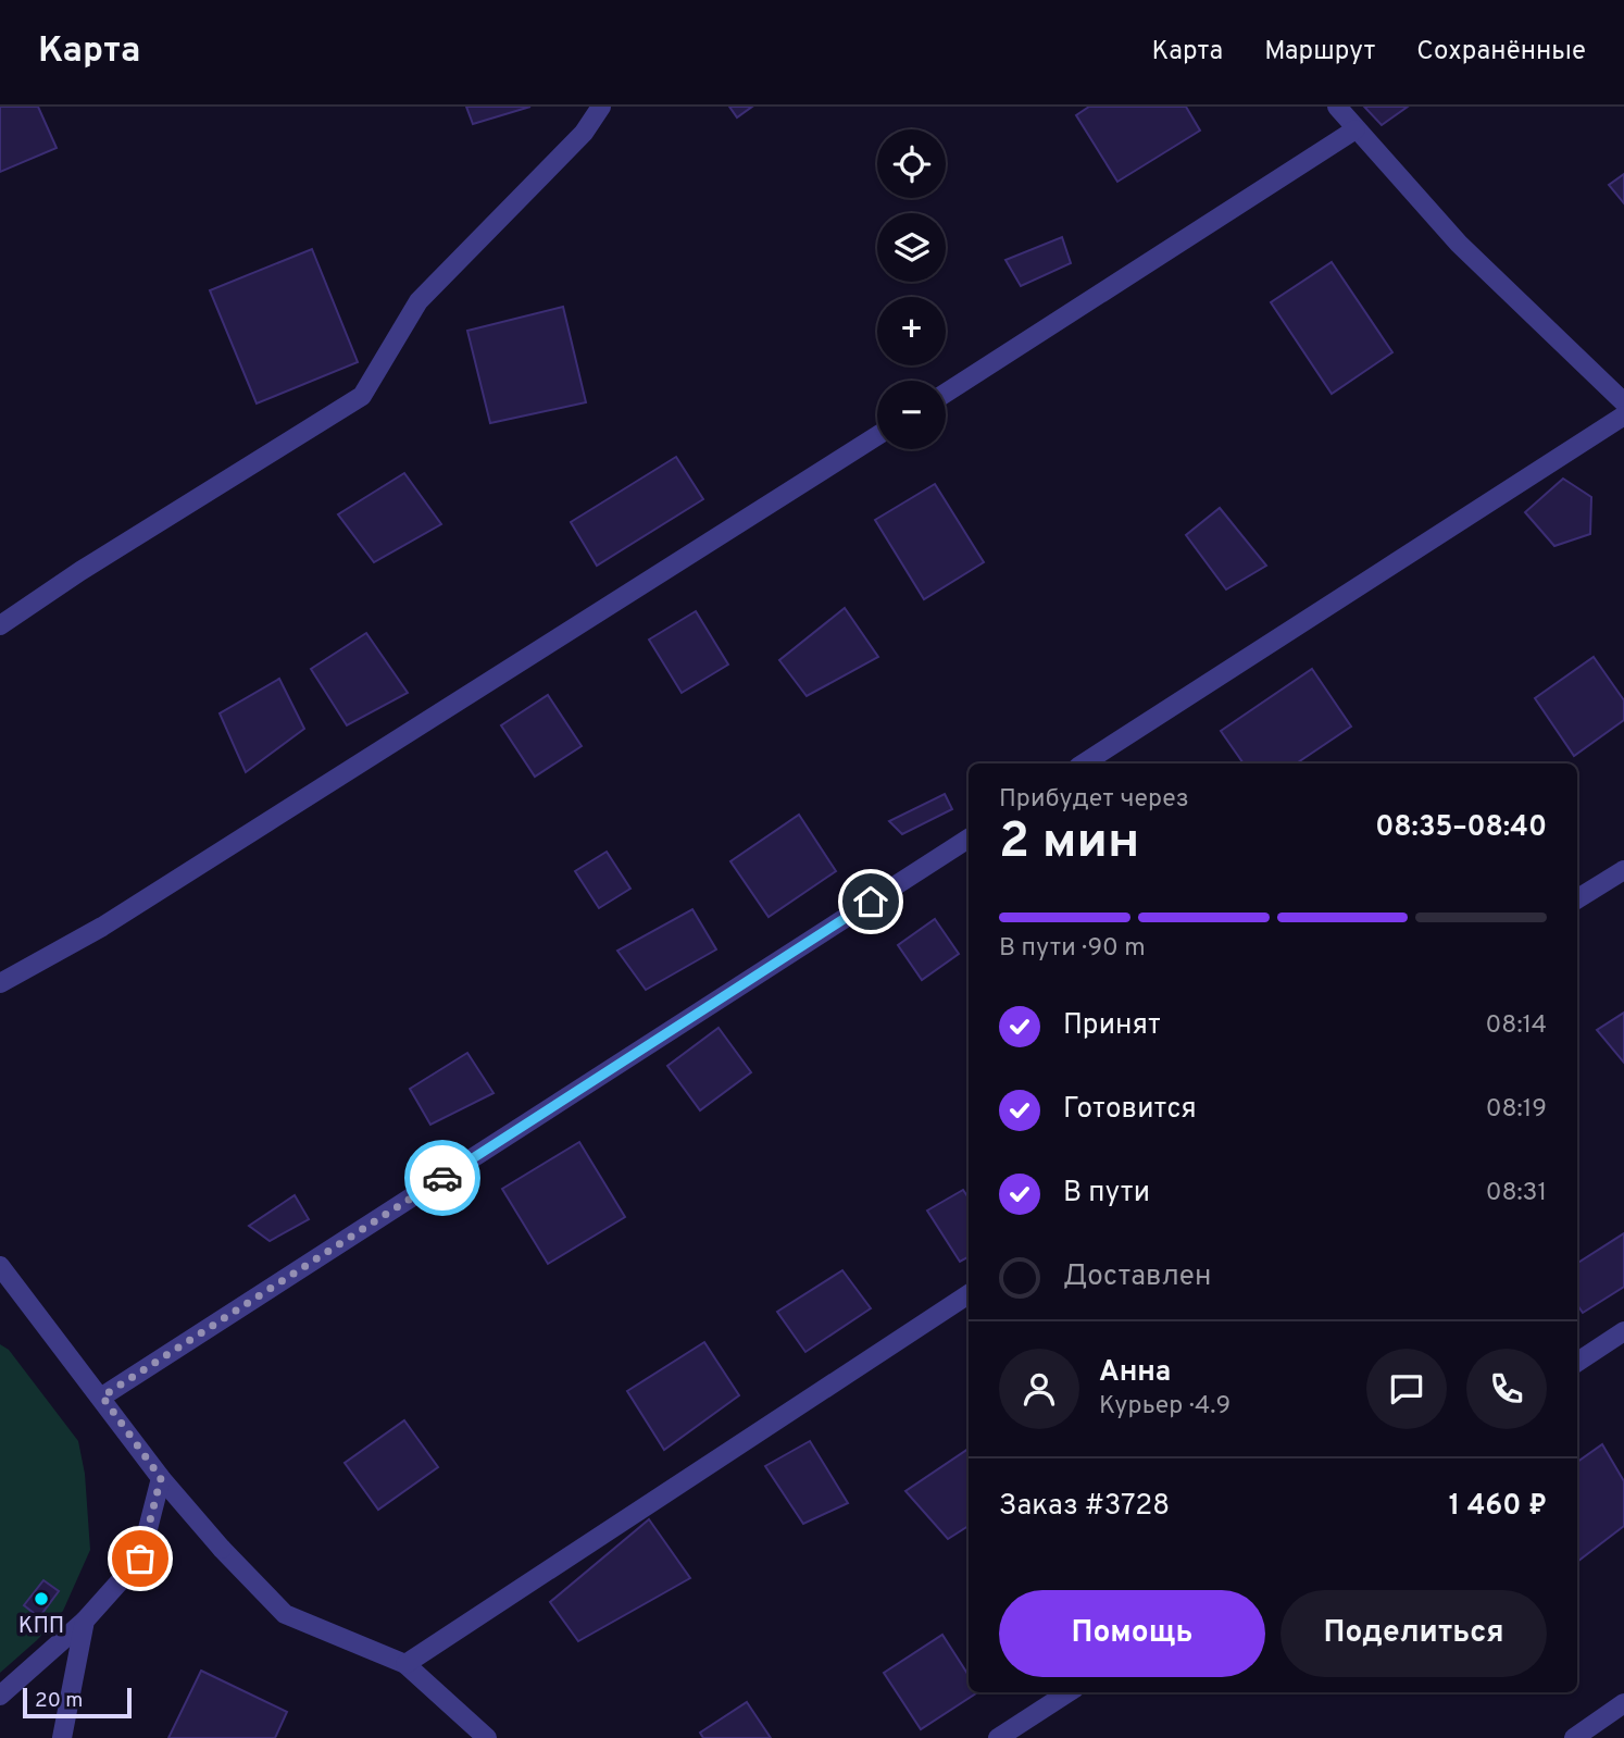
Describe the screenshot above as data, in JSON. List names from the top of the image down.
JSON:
{
  "places": ["КПП"],
  "scale_bar": "20 m",
  "page": {
    "header": "Карта",
    "nav": ["Карта", "Маршрут", "Сохранённые"],
    "map_buttons": ["+", "−"],
    "heading": ["2 мин", "Прибудет через", "08:35–08:40"],
    "panel": [
      "Анна",
      "Курьер · 4.9",
      "Заказ #3728",
      "1 460 ₽"
    ],
    "bar": "В пути · 90 m",
    "list": [
      ["Принят", "08:14"],
      ["Готовится", "08:19"],
      ["В пути", "08:31"],
      "Доставлен"
    ],
    "buttons": ["Помощь", "Поделиться"],
    "scale": "20 m"
  }
}
